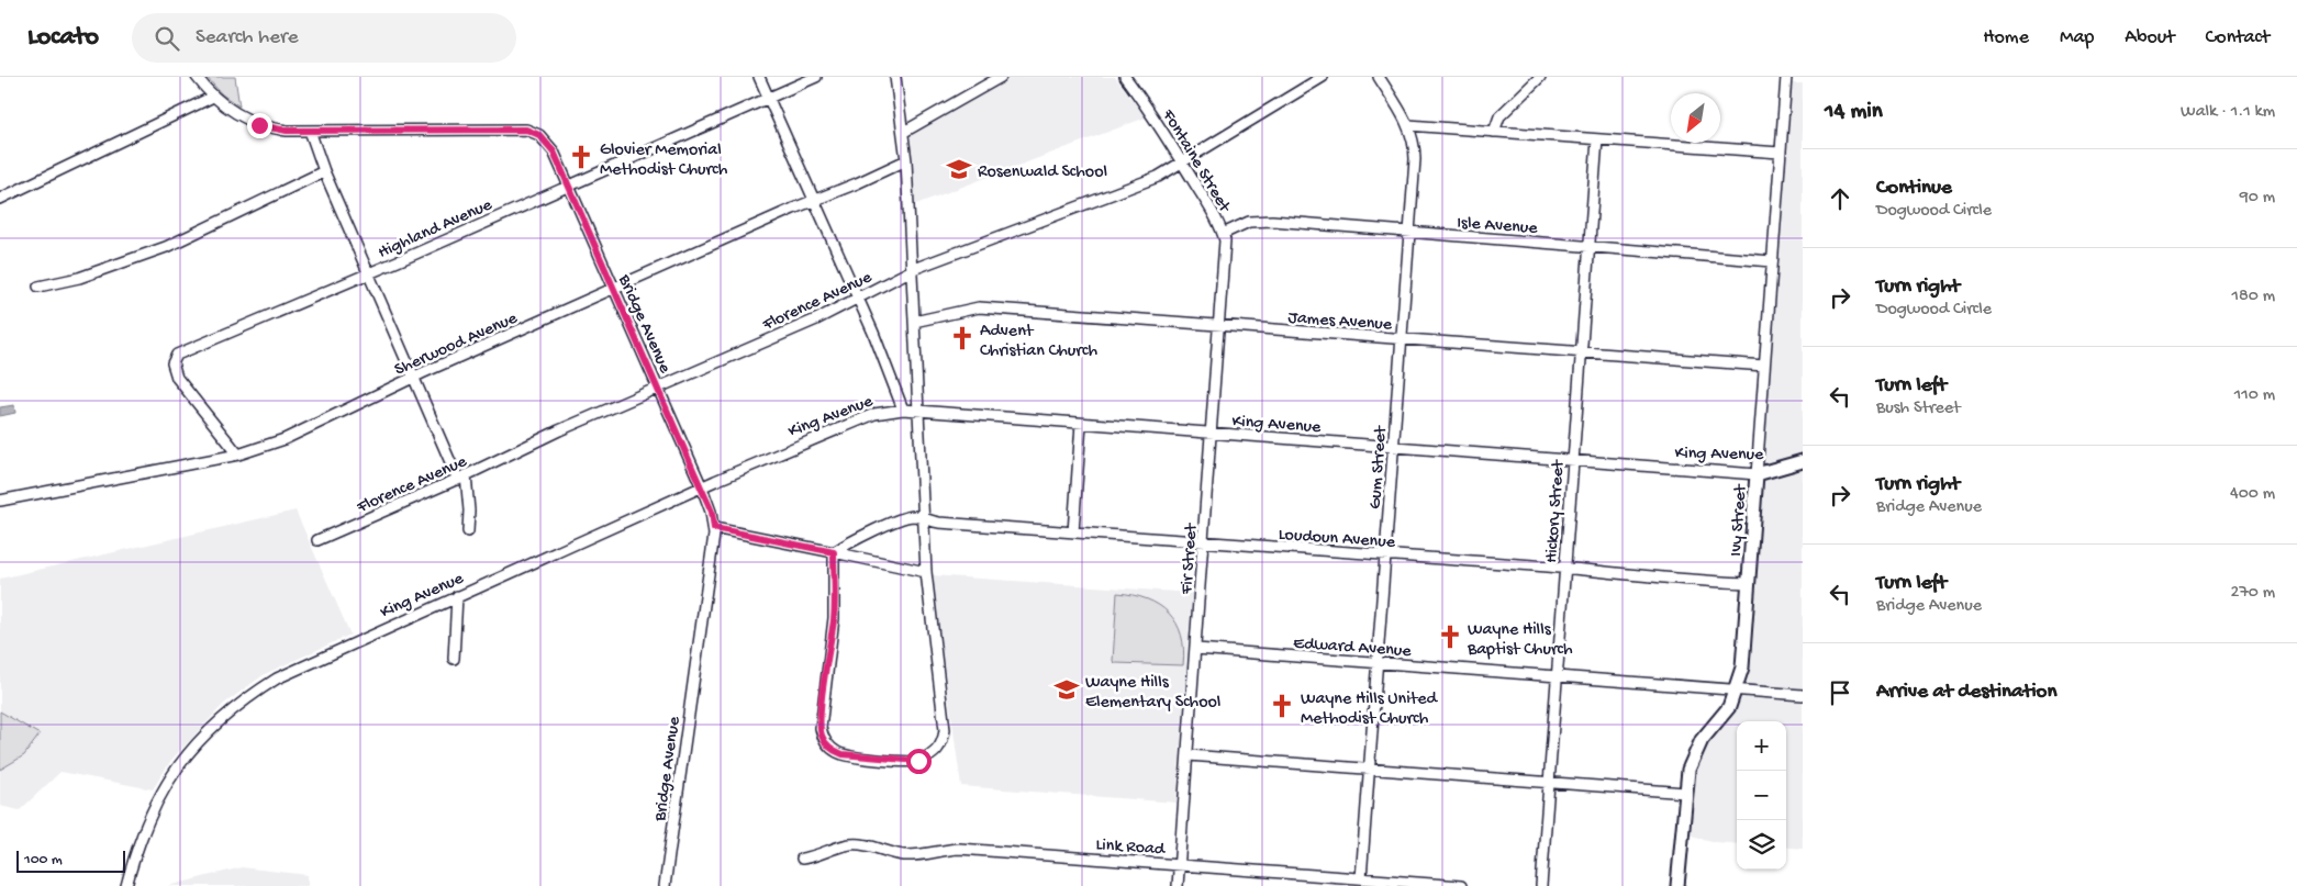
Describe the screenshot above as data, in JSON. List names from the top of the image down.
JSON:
{
  "streets": {
    "main road": ["King Avenue", "Ivy Street"],
    "street": [
      "Fontaine Street",
      "Isle Avenue",
      "Highland Avenue",
      "Florence Avenue",
      "James Avenue",
      "Bridge Avenue",
      "Sherwood Avenue",
      "Gum Street",
      "Hickory Street",
      "Loudoun Avenue",
      "Fir Street",
      "Edward Avenue",
      "Link Road"
    ]
  },
  "crossings": [
    ["Fontaine Street", "Isle Avenue"],
    ["Fontaine Street", "Florence Avenue"],
    ["Fontaine Street", "Fir Street"],
    ["Isle Avenue", "Gum Street"],
    ["Isle Avenue", "Hickory Street"],
    ["Isle Avenue", "Ivy Street"],
    ["Isle Avenue", "Fir Street"],
    ["Highland Avenue", "Bridge Avenue"],
    ["Highland Avenue", "Sherwood Avenue"],
    ["Florence Avenue", "Bridge Avenue"],
    ["James Avenue", "Gum Street"],
    ["James Avenue", "Hickory Street"],
    ["James Avenue", "Ivy Street"],
    ["James Avenue", "Fir Street"],
    ["Bridge Avenue", "Sherwood Avenue"],
    ["Bridge Avenue", "King Avenue"],
    ["King Avenue", "Gum Street"],
    ["King Avenue", "Hickory Street"],
    ["King Avenue", "Ivy Street"],
    ["King Avenue", "Fir Street"],
    ["Gum Street", "Loudoun Avenue"],
    ["Gum Street", "Edward Avenue"],
    ["Gum Street", "Link Road"],
    ["Hickory Street", "Loudoun Avenue"],
    ["Hickory Street", "Edward Avenue"],
    ["Ivy Street", "Loudoun Avenue"],
    ["Ivy Street", "Edward Avenue"],
    ["Loudoun Avenue", "Fir Street"],
    ["Fir Street", "Edward Avenue"],
    ["Fir Street", "Link Road"]
  ],
  "places": {
    "church": [
      "Glovier Memorial Methodist Church",
      "Advent Christian Church",
      "Wayne Hills Baptist Church",
      "Wayne Hills United Methodist Church"
    ],
    "school or university": ["Rosenwald School", "Wayne Hills Elementary School"]
  },
  "scale_bar": "100 m",
  "north": "bottom left",
  "page": {
    "header": "Locato",
    "search": "Search here",
    "nav": [
      "Home",
      "Map",
      "About",
      "Contact"
    ],
    "heading": ["14 min", "Walk · 1.1 km"],
    "list": [
      ["Continue", "Dogwood Circle", "90 m"],
      ["Turn right", "Dogwood Circle", "180 m"],
      ["Turn left", "Bush Street", "110 m"],
      ["Turn right", "Bridge Avenue", "400 m"],
      ["Turn left", "Bridge Avenue", "270 m"],
      "Arrive at destination"
    ],
    "map_buttons": ["+", "−"],
    "scale": "100 m"
  }
}
